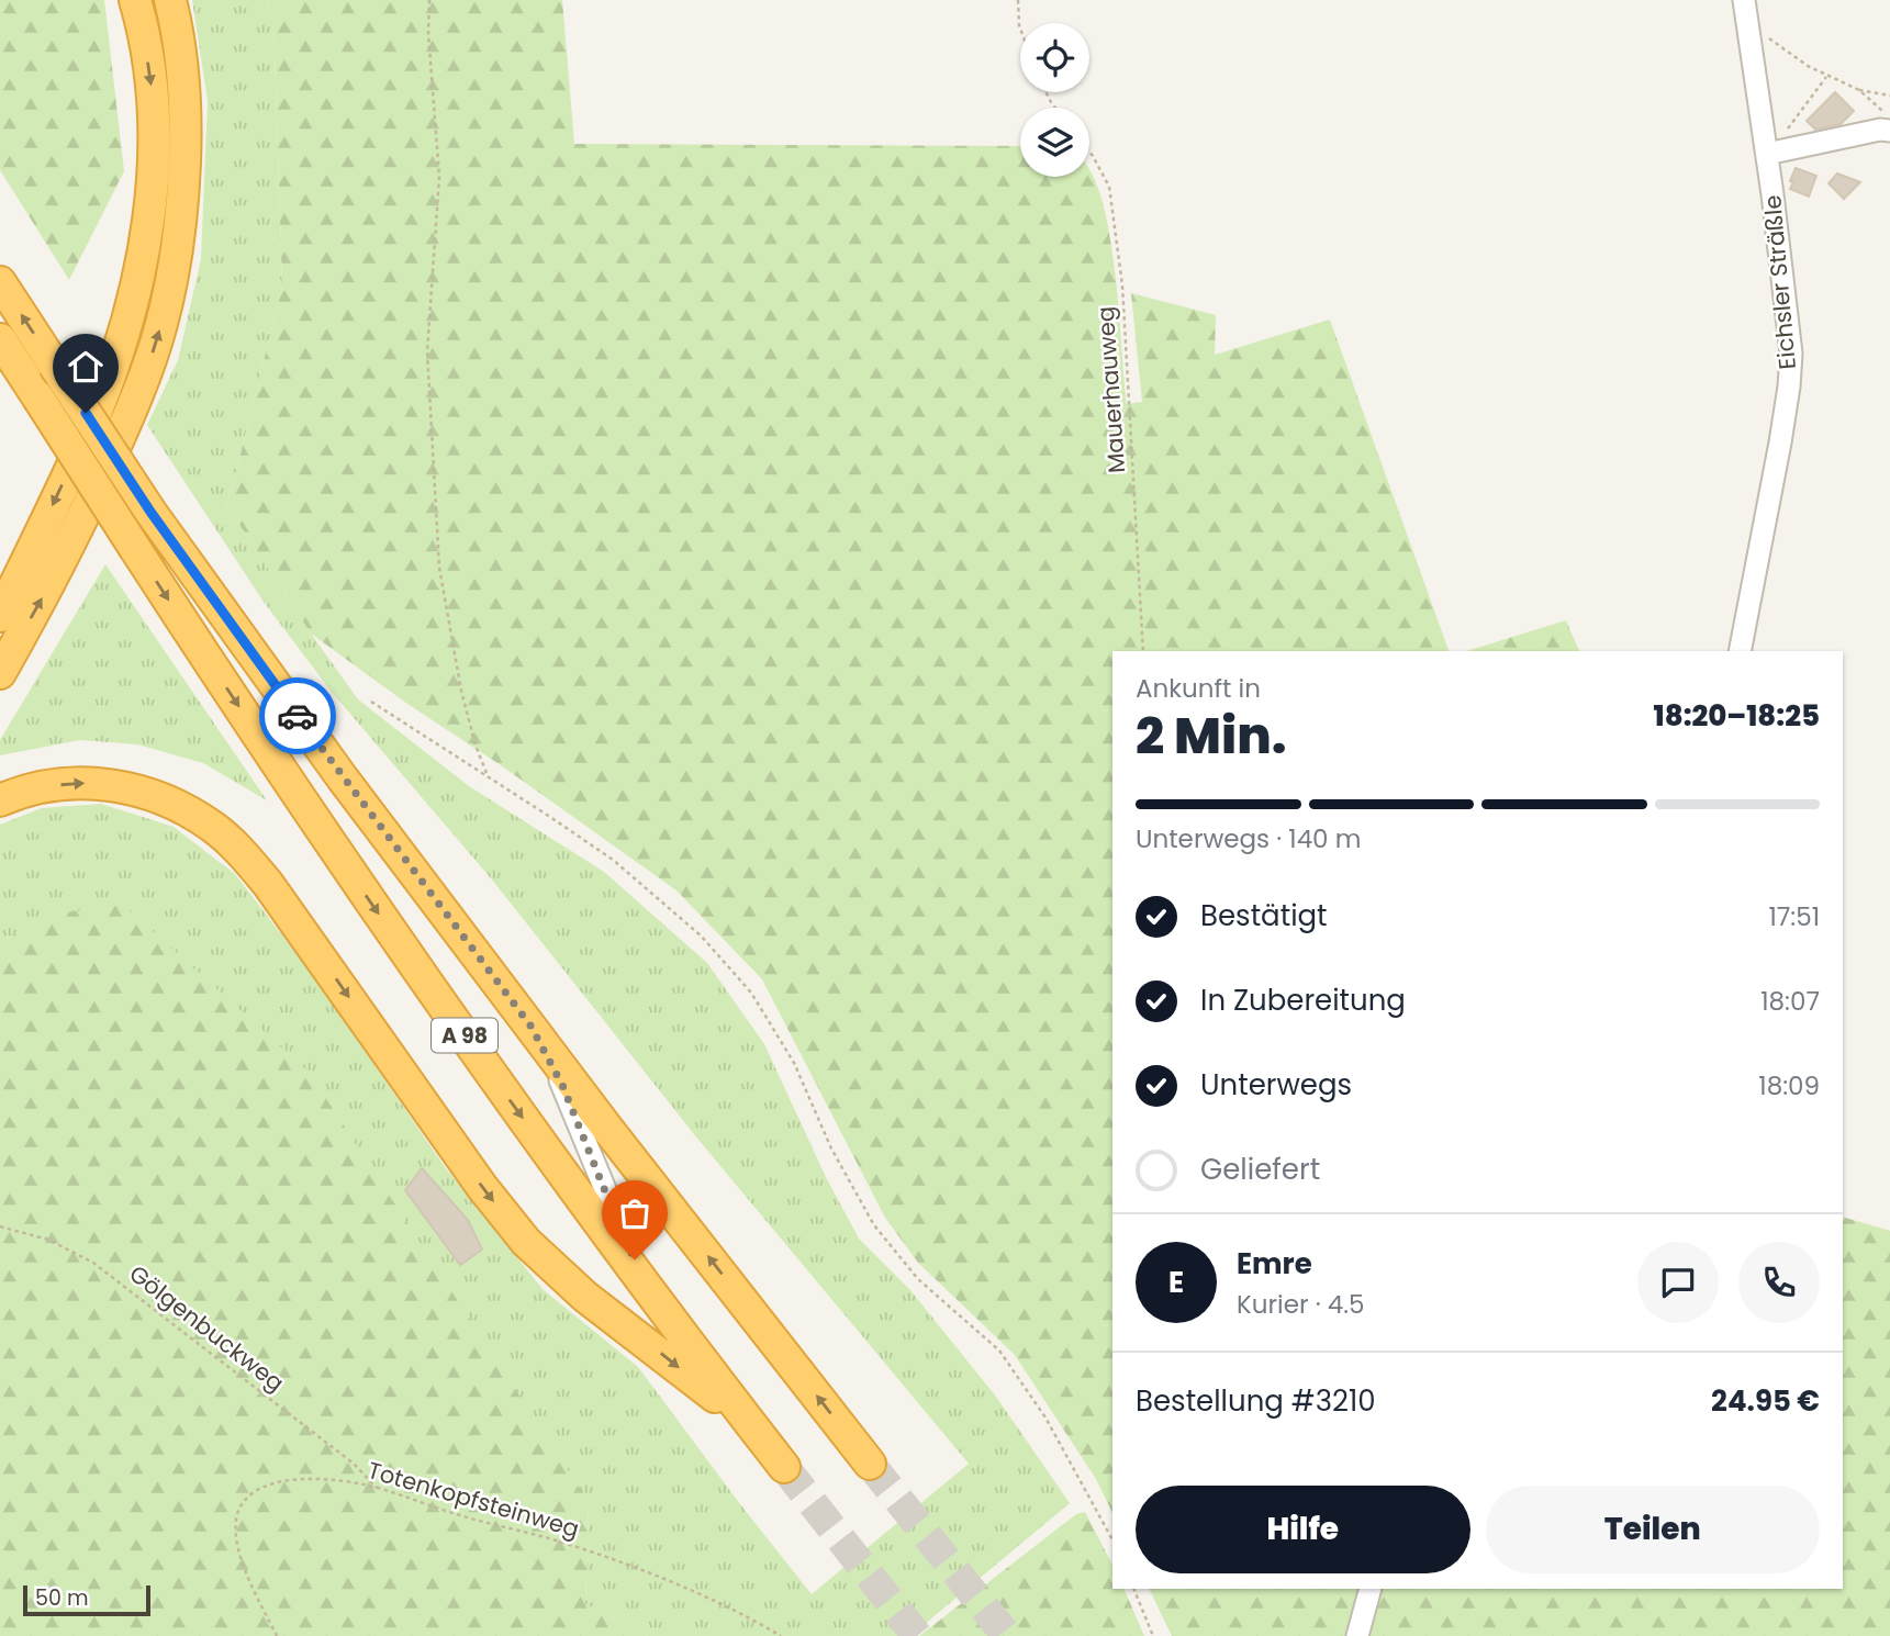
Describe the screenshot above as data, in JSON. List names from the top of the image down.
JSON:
{
  "streets": {
    "highway": ["A 98"],
    "street": ["Eichsler Sträßle"],
    "path": ["Mauerhauweg", "Gölgenbuckweg", "Totenkopfsteinweg"]
  },
  "crossings": [
    ["Gölgenbuckweg", "Totenkopfsteinweg"]
  ],
  "scale_bar": "50 m",
  "page": {
    "heading": ["2 Min.", "Ankunft in", "18:20–18:25"],
    "panel": [
      "Emre",
      "Kurier · 4.5",
      "Bestellung #3210",
      "24.95 €"
    ],
    "bar": "Unterwegs · 140 m",
    "list": [
      ["Bestätigt", "17:51"],
      ["In Zubereitung", "18:07"],
      ["Unterwegs", "18:09"],
      "Geliefert"
    ],
    "round": "E",
    "buttons": ["Hilfe", "Teilen"],
    "scale": "50 m"
  }
}
